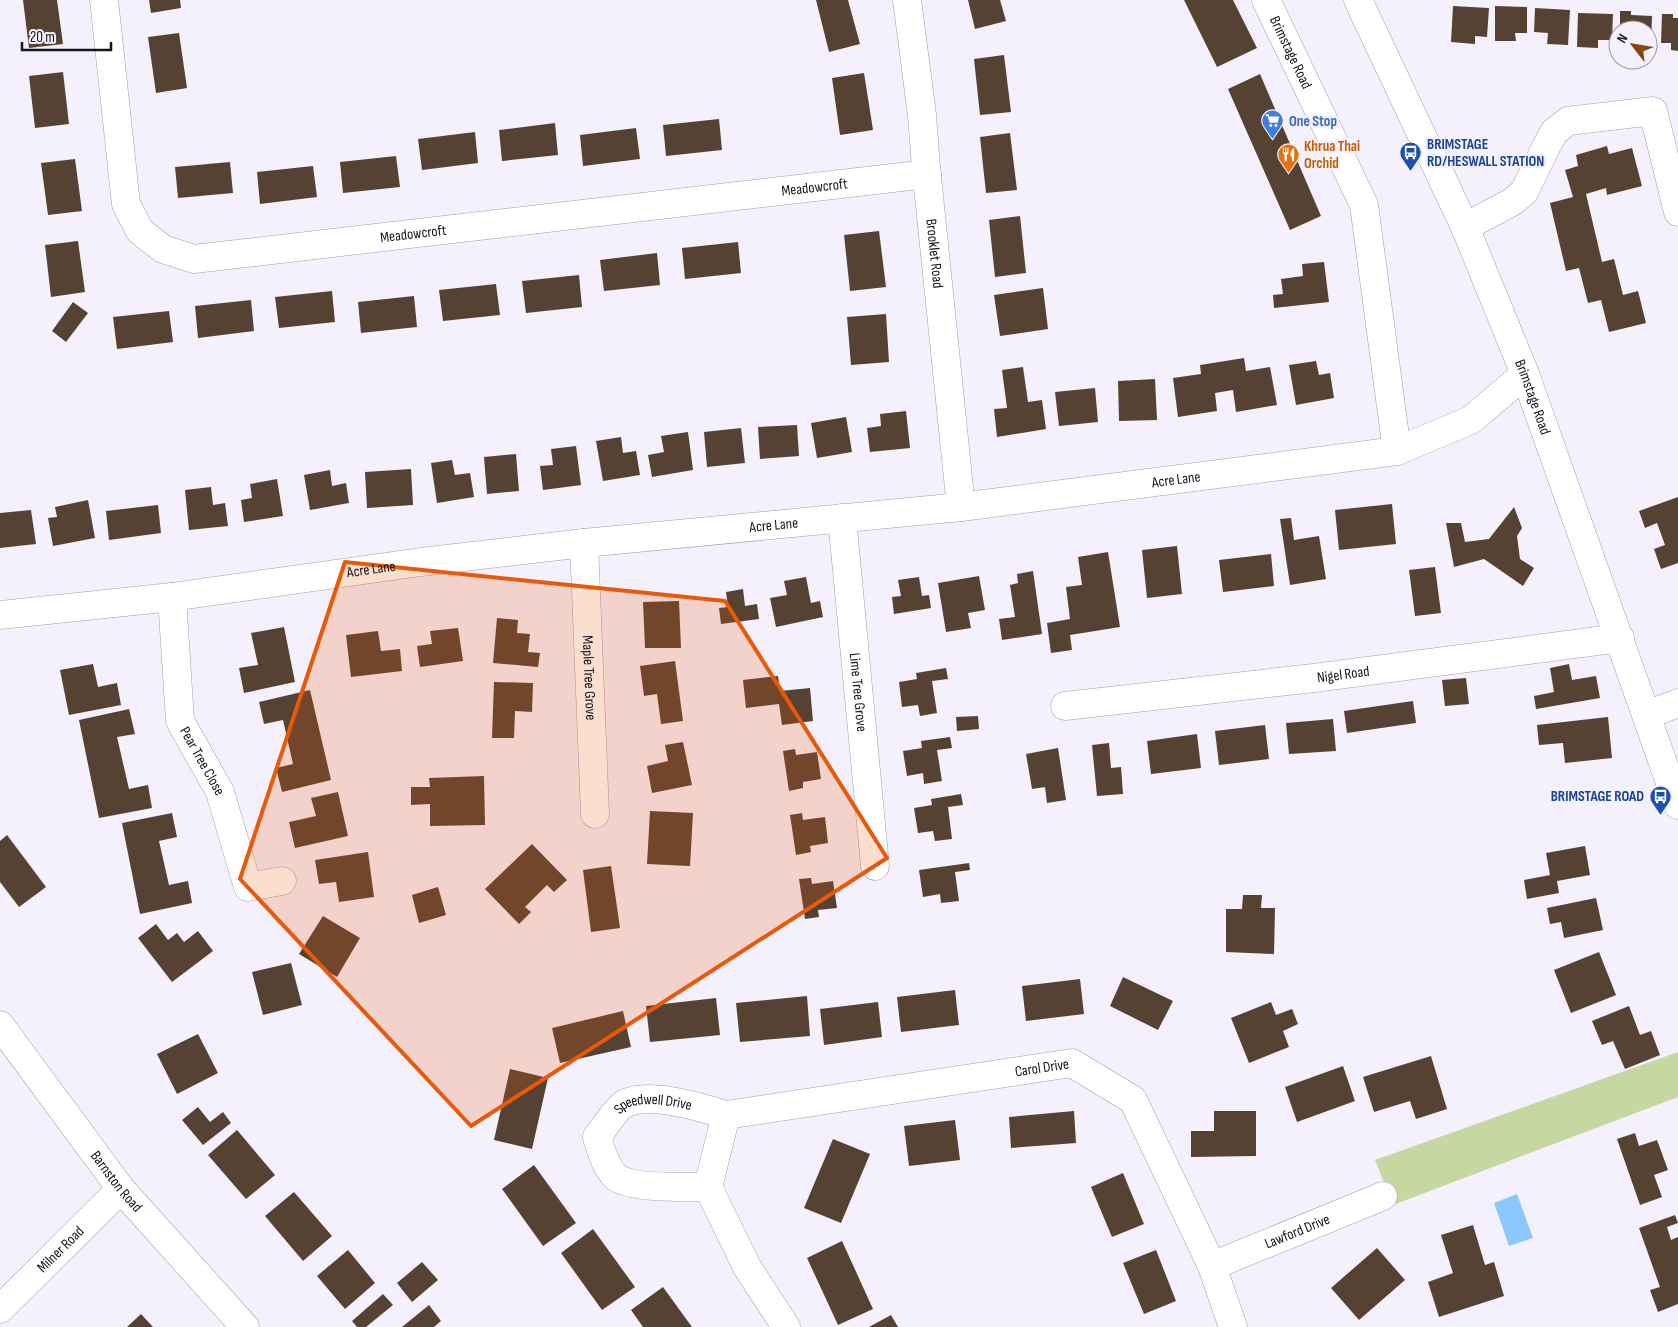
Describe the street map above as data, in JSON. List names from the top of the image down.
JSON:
{
  "streets": {
    "street": [
      "Brimstage Road",
      "Meadowcroft",
      "Brooklet Road",
      "Acre Lane",
      "Nigel Road",
      "Maple Tree Grove",
      "Lime Tree Grove",
      "Pear Tree Close",
      "Carol Drive",
      "Speedwell Drive",
      "Barnston Road",
      "Lawford Drive",
      "Milner Road"
    ]
  },
  "crossings": [
    ["Brimstage Road", "Acre Lane"],
    ["Brimstage Road", "Nigel Road"],
    ["Meadowcroft", "Brooklet Road"],
    ["Brooklet Road", "Acre Lane"],
    ["Acre Lane", "Maple Tree Grove"],
    ["Acre Lane", "Lime Tree Grove"],
    ["Acre Lane", "Pear Tree Close"],
    ["Carol Drive", "Speedwell Drive"],
    ["Carol Drive", "Lawford Drive"],
    ["Barnston Road", "Milner Road"]
  ],
  "places": {
    "supermarket": ["One Stop"],
    "bus stop": ["BRIMSTAGE RD/HESWALL STATION", "BRIMSTAGE ROAD"],
    "restaurant": ["Khrua Thai Orchid"]
  },
  "scale_bar": "20 m",
  "north": "top left"
}
